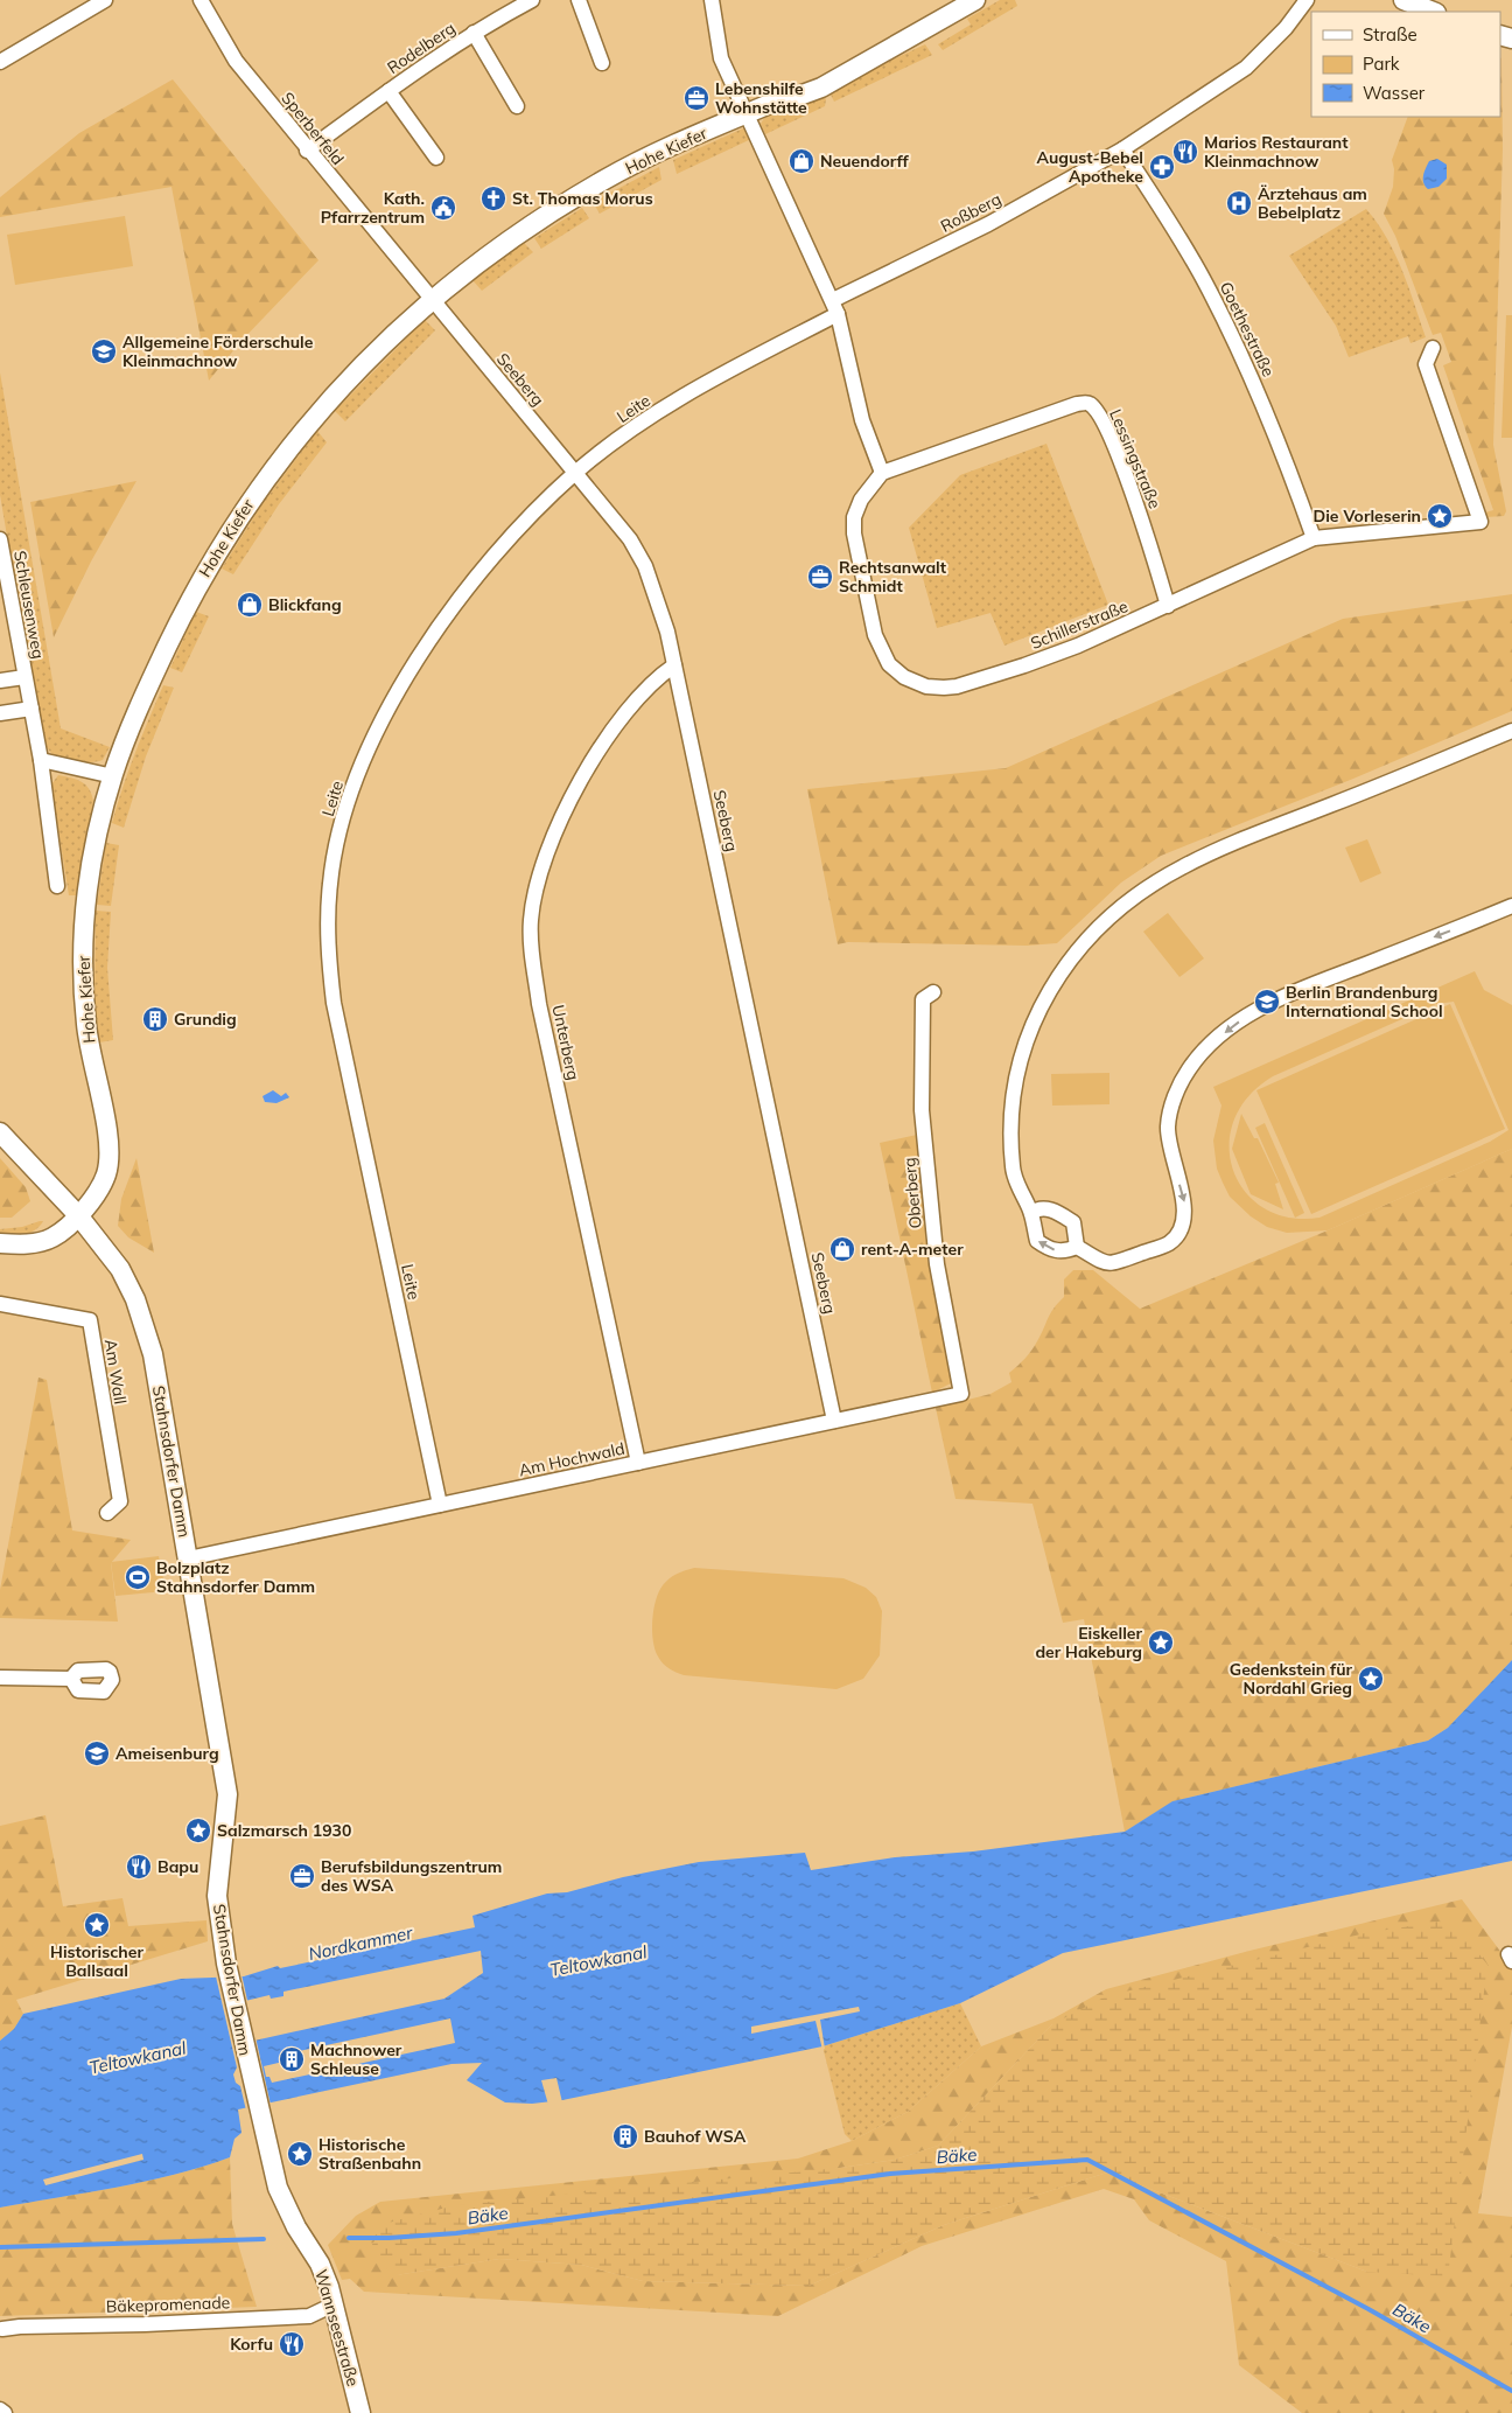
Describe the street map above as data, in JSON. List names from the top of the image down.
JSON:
{
  "streets": {
    "street": [
      "Rodelberg",
      "Sperberfeld",
      "Hohe Kiefer",
      "Roßberg",
      "Goethestraße",
      "Seeberg",
      "Leite",
      "Lessingstraße",
      "Schleusenweg",
      "Schillerstraße",
      "Unterberg",
      "Oberberg",
      "Am Wall",
      "Am Hochwald",
      "Stahnsdorfer Damm",
      "Bäkepromenade",
      "Wannseestraße"
    ]
  },
  "crossings": [
    ["Rodelberg", "Sperberfeld"],
    ["Sperberfeld", "Hohe Kiefer"],
    ["Sperberfeld", "Seeberg"],
    ["Hohe Kiefer", "Seeberg"],
    ["Hohe Kiefer", "Stahnsdorfer Damm"],
    ["Roßberg", "Goethestraße"],
    ["Roßberg", "Leite"],
    ["Goethestraße", "Schillerstraße"],
    ["Seeberg", "Leite"],
    ["Seeberg", "Unterberg"],
    ["Seeberg", "Am Hochwald"],
    ["Leite", "Am Hochwald"],
    ["Lessingstraße", "Schillerstraße"],
    ["Unterberg", "Am Hochwald"],
    ["Oberberg", "Am Hochwald"],
    ["Am Hochwald", "Stahnsdorfer Damm"],
    ["Stahnsdorfer Damm", "Wannseestraße"],
    ["Bäkepromenade", "Wannseestraße"]
  ],
  "water": ["Nordkammer", "Teltowkanal", "Bäke"],
  "places": {
    "office": ["Lebenshilfe Wohnstätte", "Rechtsanwalt Schmidt", "Berufsbildungszentrum des WSA"],
    "restaurant": ["Marios Restaurant Kleinmachnow", "Bapu", "Korfu"],
    "shop": ["Neuendorff", "Blickfang", "rent-A-meter"],
    "pharmacy": ["August-Bebel Apotheke"],
    "church": ["St. Thomas Morus"],
    "hospital": ["Ärztehaus am Bebelplatz"],
    "public building": ["Kath. Pfarrzentrum"],
    "school or university": ["Allgemeine Förderschule Kleinmachnow", "Berlin Brandenburg International School", "Ameisenburg"],
    "place": [
      "Die Vorleserin",
      "Eiskeller der Hakeburg",
      "Gedenkstein für Nordahl Grieg",
      "Salzmarsch 1930",
      "Historischer Ballsaal",
      "Historische Straßenbahn"
    ],
    "building": ["Grundig", "Machnower Schleuse", "Bauhof WSA"],
    "sports": ["Bolzplatz Stahnsdorfer Damm"]
  },
  "legend": ["Straße", "Park", "Wasser"]
}
